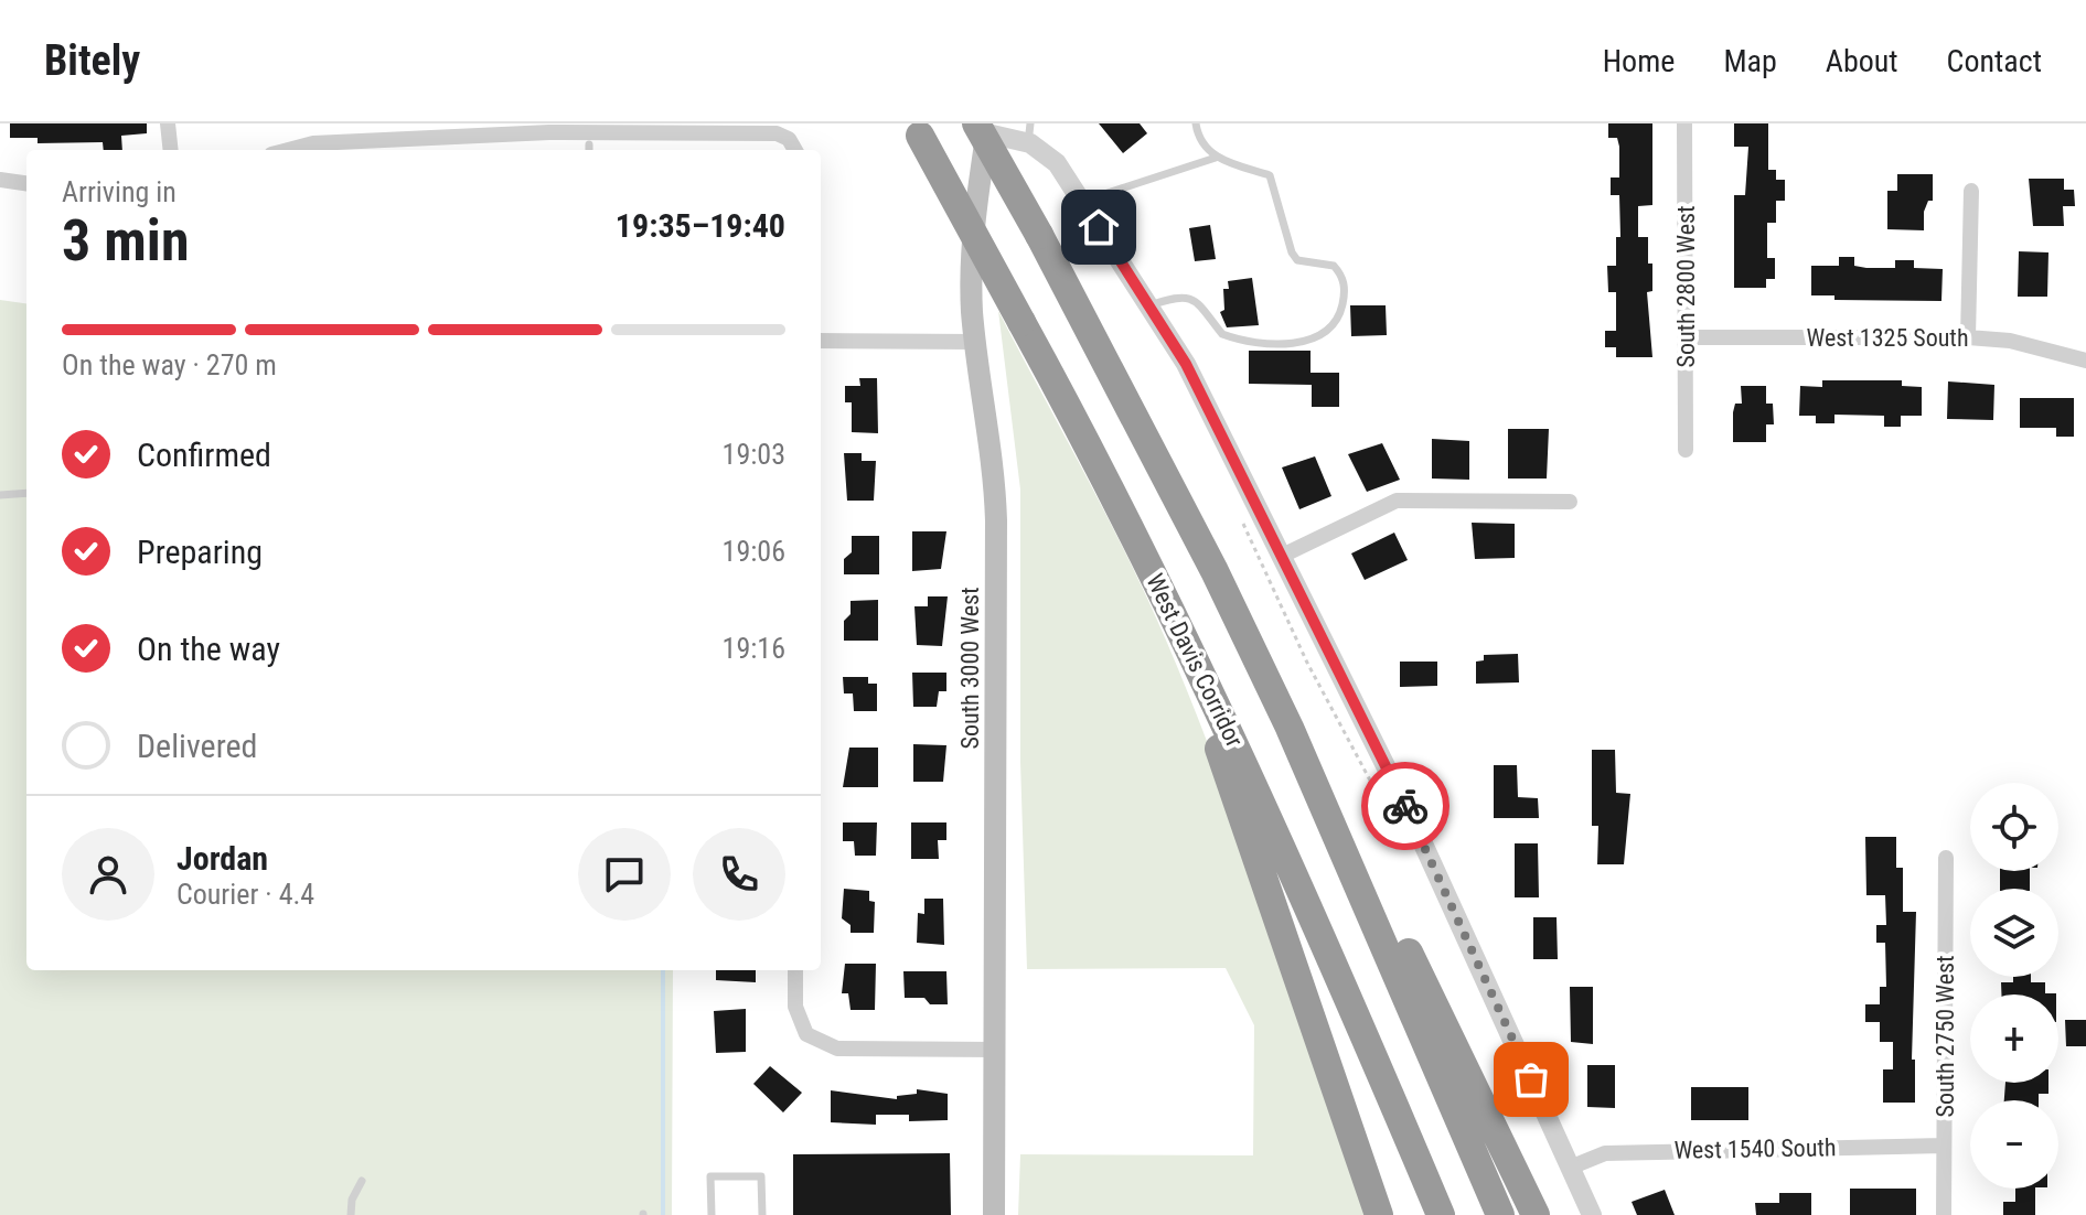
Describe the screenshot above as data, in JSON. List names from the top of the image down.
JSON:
{
  "streets": {
    "highway": ["West Davis Corridor"],
    "main road": ["South 3000 West"],
    "street": [
      "South 2800 West",
      "West 1325 South",
      "South 2750 West",
      "West 1540 South"
    ]
  },
  "crossings": [
    ["South 2800 West", "West 1325 South"],
    ["South 2750 West", "West 1540 South"]
  ],
  "page": {
    "header": "Bitely",
    "nav": [
      "Home",
      "Map",
      "About",
      "Contact"
    ],
    "heading": ["3 min", "Arriving in", "19:35–19:40"],
    "panel": ["Jordan", "Courier · 4.4"],
    "bar": "On the way · 270 m",
    "list": [
      ["Confirmed", "19:03"],
      ["Preparing", "19:06"],
      ["On the way", "19:16"],
      "Delivered"
    ],
    "map_buttons": ["+", "−"]
  }
}
